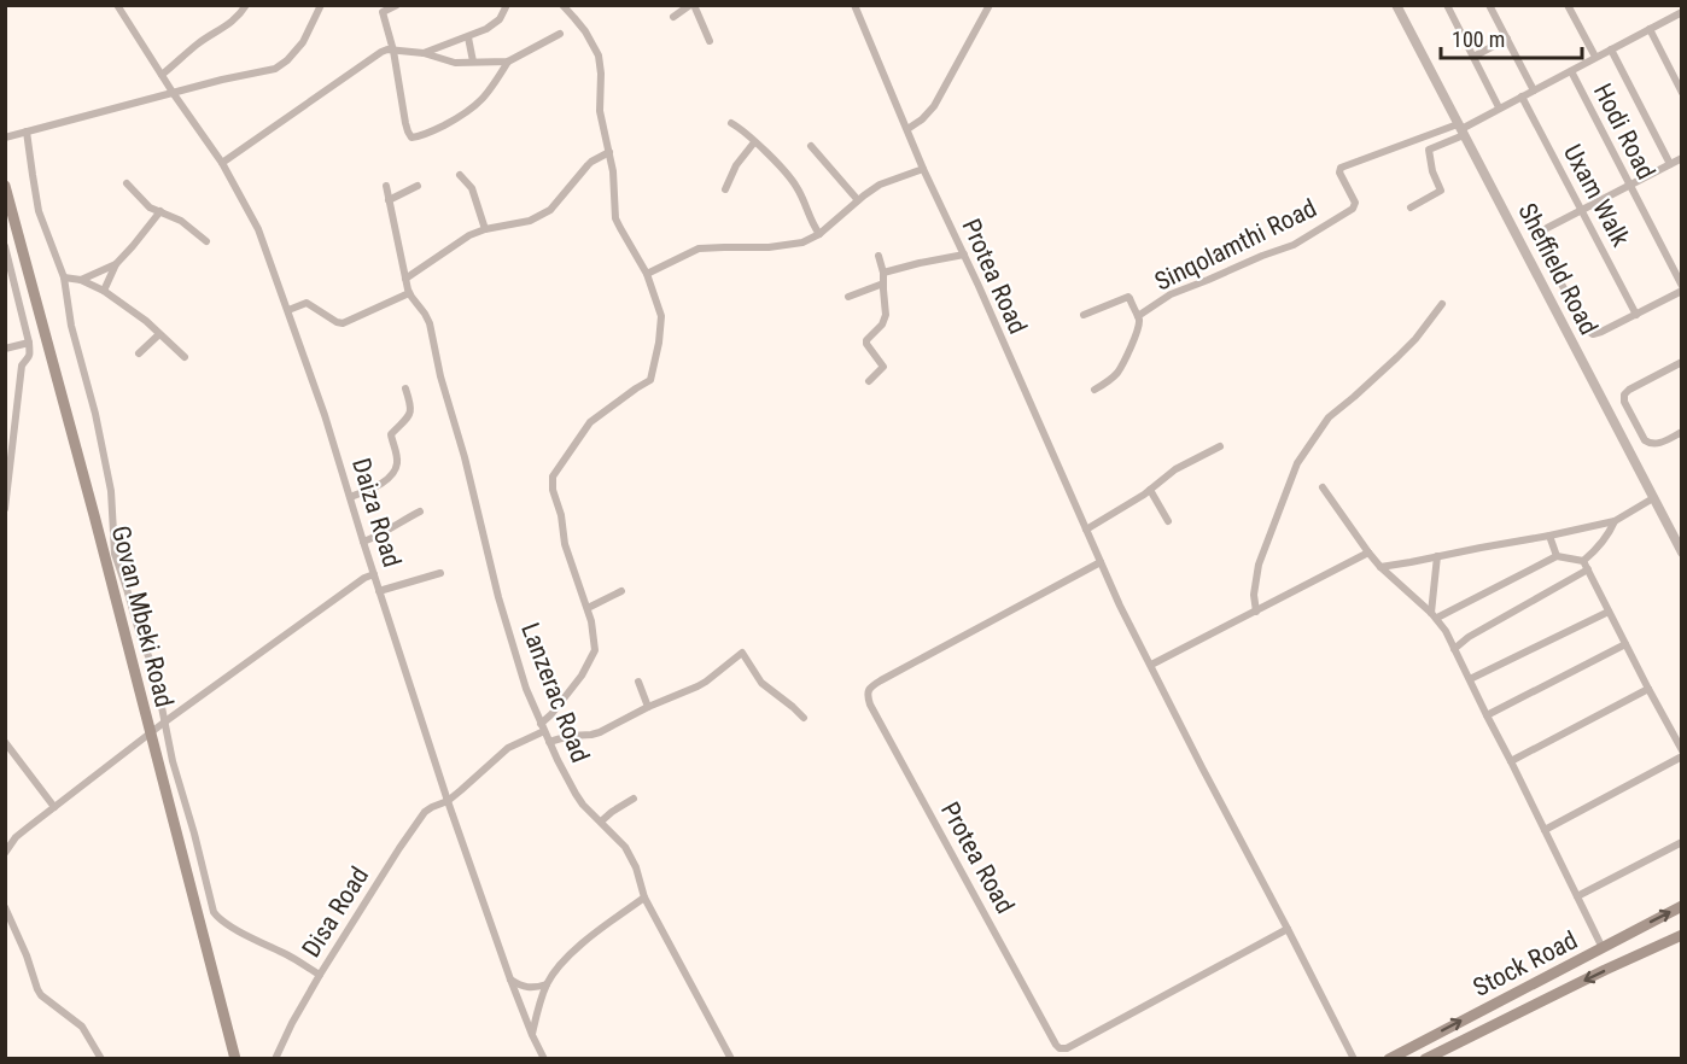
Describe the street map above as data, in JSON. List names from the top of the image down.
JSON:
{
  "streets": {
    "main road": ["Govan Mbeki Road", "Stock Road"],
    "street": [
      "Hodi Road",
      "Uxam Walk",
      "Sinqolamthi Road",
      "Sheffield Road",
      "Protea Road",
      "Daiza Road",
      "Lanzerac Road",
      "Disa Road"
    ]
  },
  "crossings": [
    ["Hodi Road", "Sinqolamthi Road"],
    ["Uxam Walk", "Sinqolamthi Road"],
    ["Sinqolamthi Road", "Sheffield Road"],
    ["Daiza Road", "Disa Road"],
    ["Lanzerac Road", "Disa Road"]
  ],
  "scale_bar": "100 m"
}
